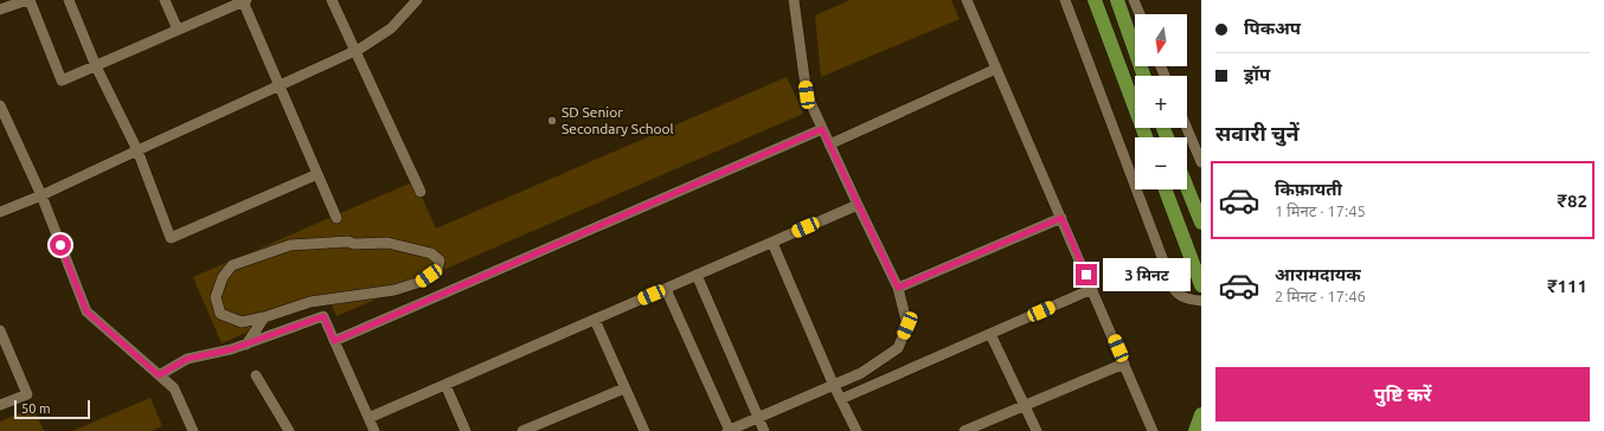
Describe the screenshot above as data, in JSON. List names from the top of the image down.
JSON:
{
  "places": ["SD Senior Secondary School"],
  "scale_bar": "50 m",
  "north": "bottom",
  "page": {
    "banner": ["पिकअप", "ड्रॉप"],
    "map_buttons": ["+", "−"],
    "heading": "सवारी चुनें",
    "list": [
      {
        "name": "किफ़ायती",
        "note": "1 मिनट · 17:45",
        "value": "₹82"
      },
      {
        "name": "आरामदायक",
        "note": "2 मिनट · 17:46",
        "value": "₹111"
      }
    ],
    "bubble": "3 मिनट",
    "buttons": "पुष्टि करें",
    "scale": "50 m"
  }
}
